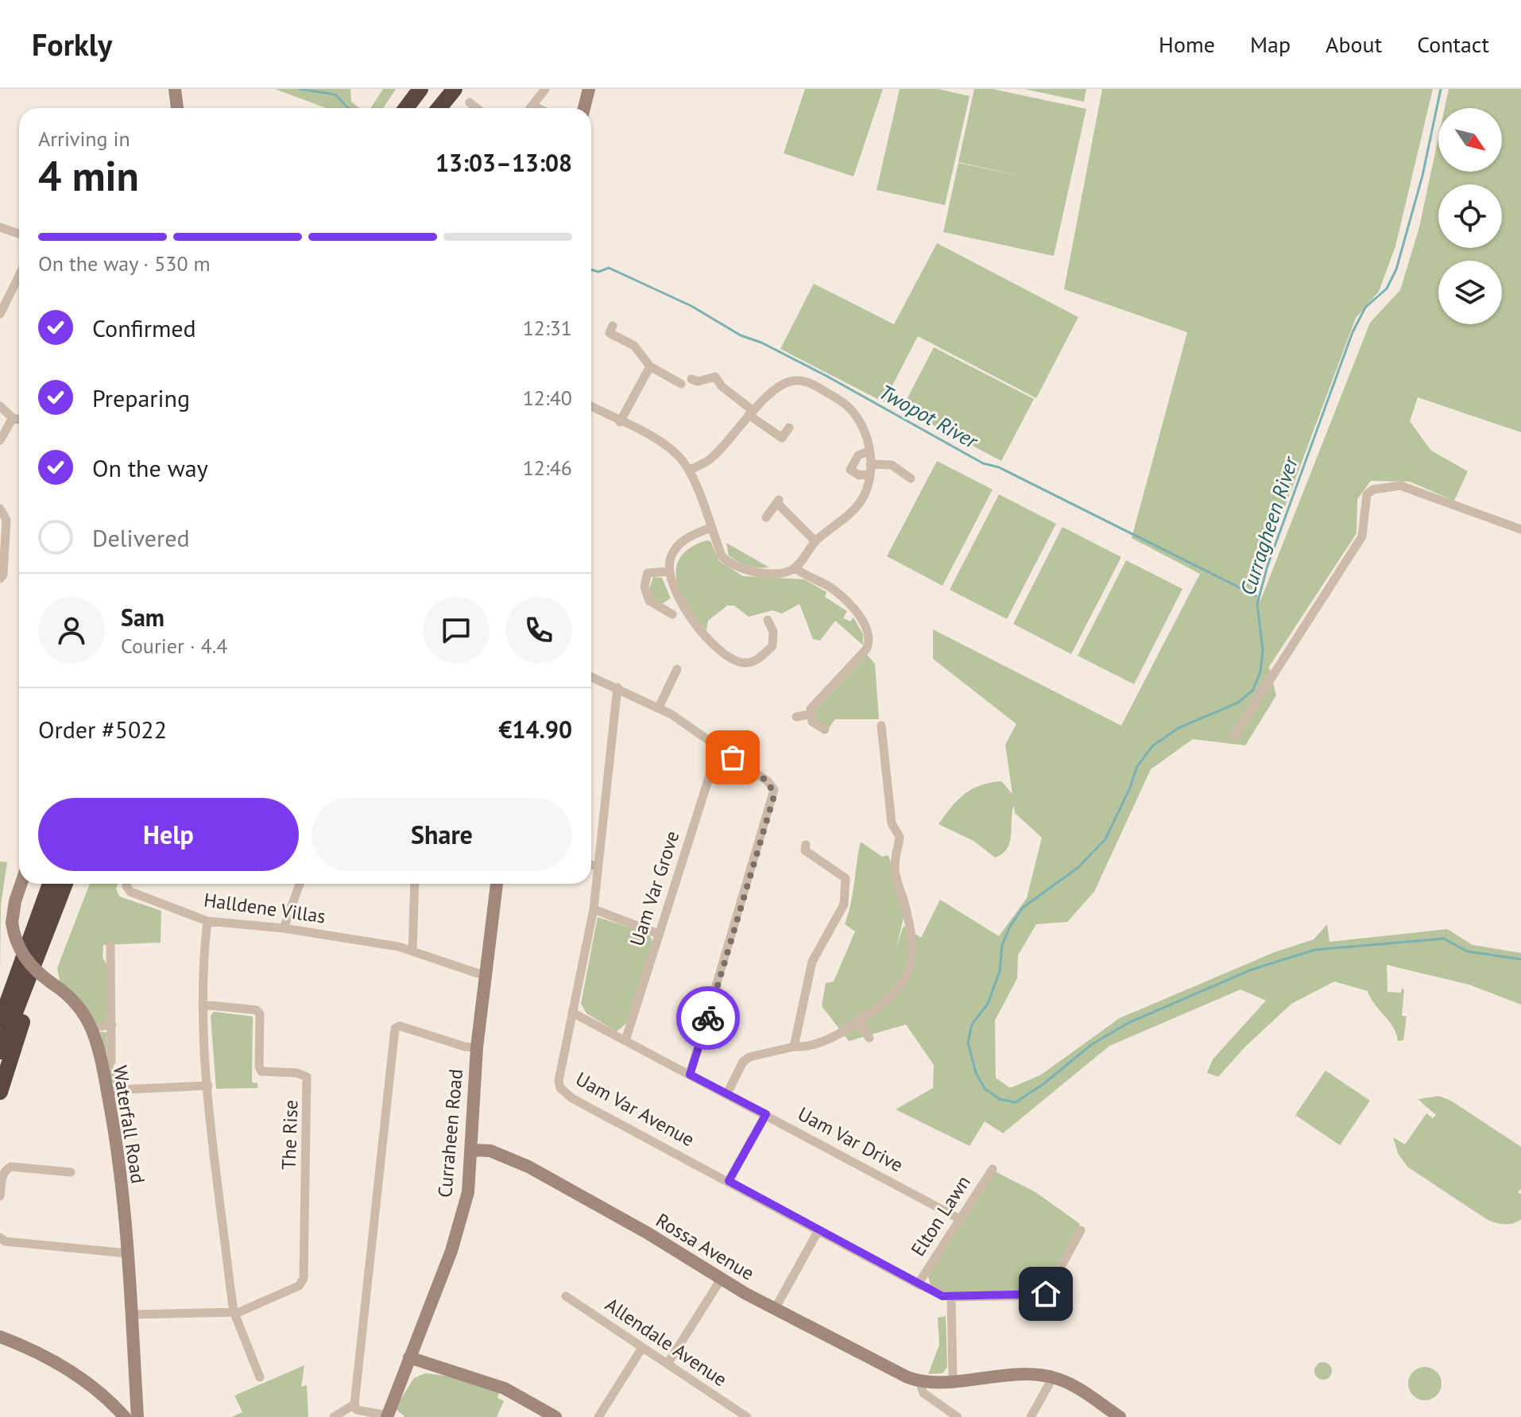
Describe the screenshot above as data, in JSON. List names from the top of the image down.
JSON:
{
  "streets": {
    "street": [
      "Uam Var Grove",
      "Halldene Villas",
      "Uam Var Avenue",
      "Waterfall Road",
      "Curraheen Road",
      "The Rise",
      "Uam Var Drive",
      "Elton Lawn",
      "Rossa Avenue",
      "Allendale Avenue"
    ]
  },
  "crossings": [
    ["Uam Var Grove", "Uam Var Drive"],
    ["Halldene Villas", "Curraheen Road"],
    ["Uam Var Avenue", "Uam Var Drive"],
    ["Uam Var Avenue", "Elton Lawn"],
    ["Waterfall Road", "The Rise"],
    ["Curraheen Road", "Rossa Avenue"],
    ["Uam Var Drive", "Elton Lawn"]
  ],
  "water": ["Twopot River", "Curragheen River"],
  "north": "bottom right",
  "page": {
    "header": "Forkly",
    "nav": [
      "Home",
      "Map",
      "About",
      "Contact"
    ],
    "heading": ["4 min", "Arriving in", "13:03–13:08"],
    "panel": [
      "Sam",
      "Courier · 4.4",
      "Order #5022",
      "€14.90"
    ],
    "bar": "On the way · 530 m",
    "list": [
      ["Confirmed", "12:31"],
      ["Preparing", "12:40"],
      ["On the way", "12:46"],
      "Delivered"
    ],
    "buttons": ["Help", "Share"]
  }
}
